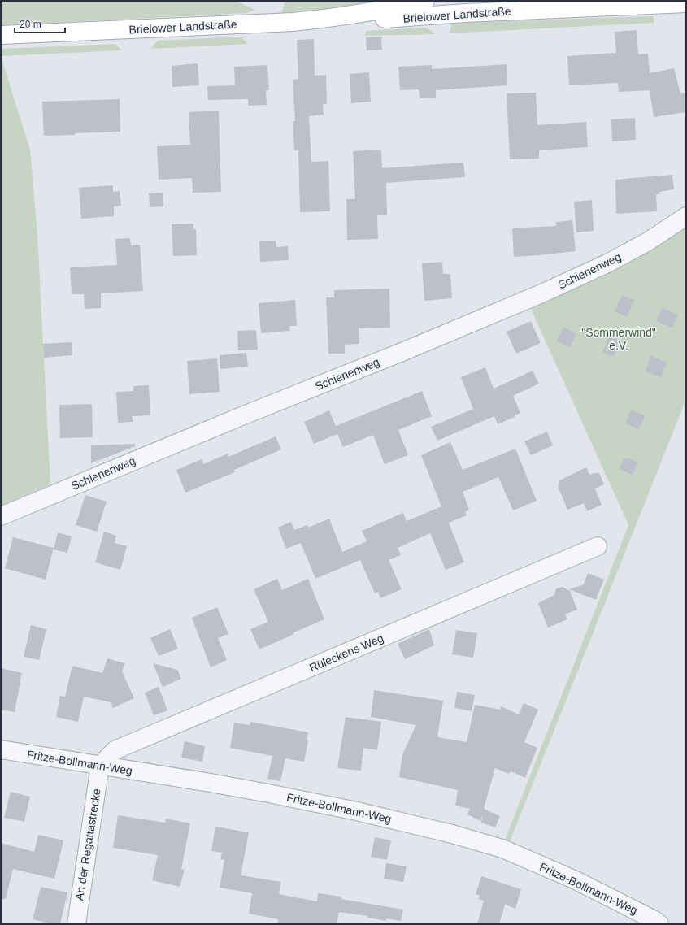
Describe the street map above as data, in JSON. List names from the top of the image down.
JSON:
{
  "streets": {
    "main road": ["Brielower Landstraße"],
    "street": [
      "Schienenweg",
      "Rüleckens Weg",
      "Fritze-Bollmann-Weg",
      "An der Regattastrecke"
    ]
  },
  "crossings": [
    ["Rüleckens Weg", "Fritze-Bollmann-Weg"],
    ["Rüleckens Weg", "An der Regattastrecke"],
    ["Fritze-Bollmann-Weg", "An der Regattastrecke"]
  ],
  "parks": ["\"Sommerwind\" e.V."],
  "scale_bar": "20 m"
}
